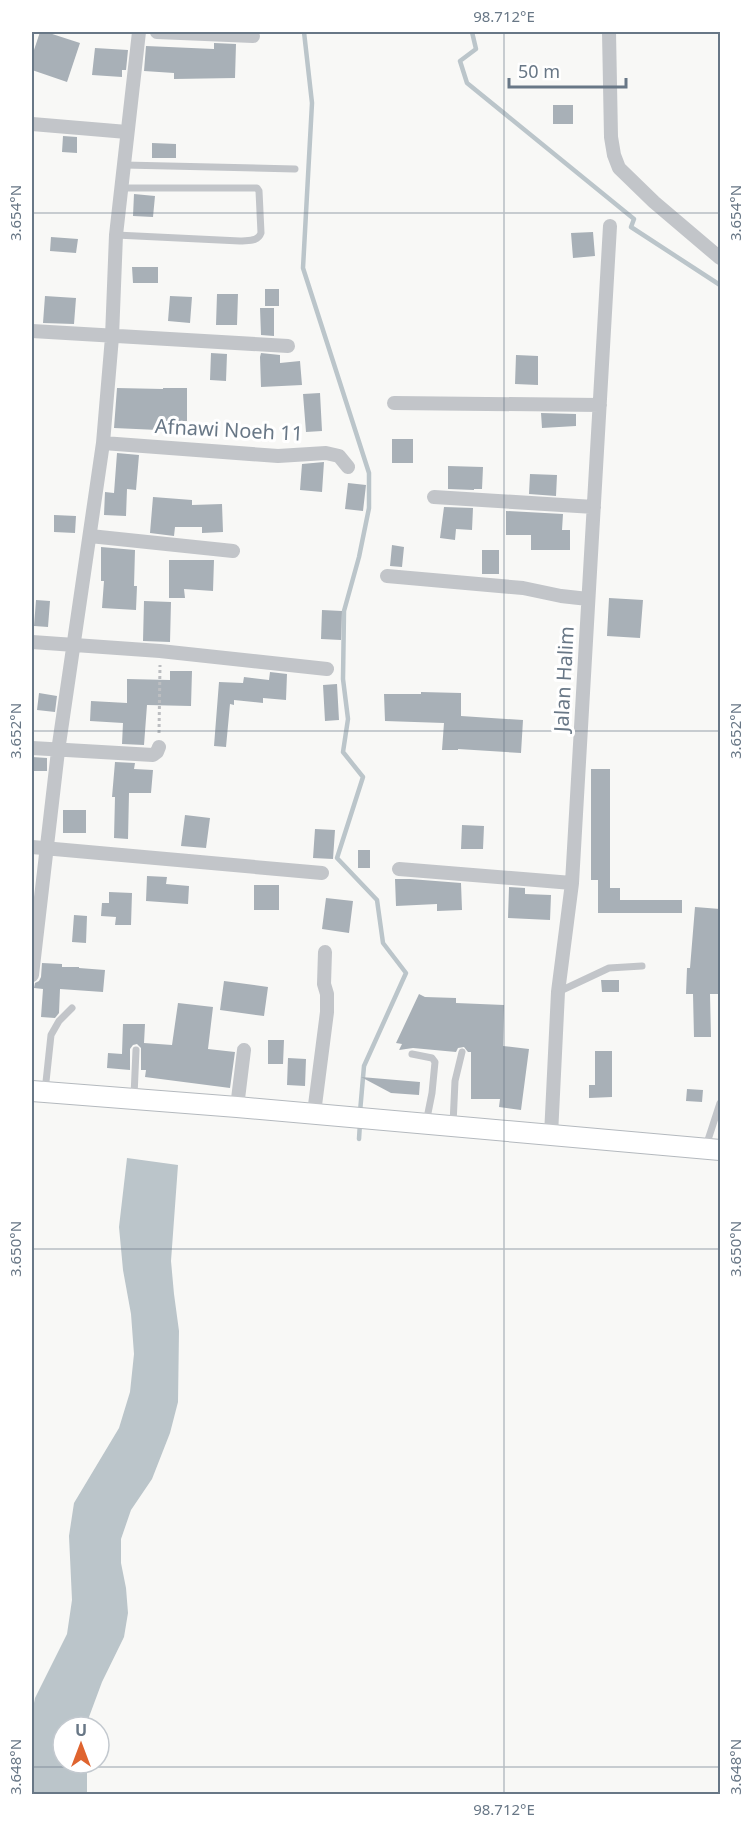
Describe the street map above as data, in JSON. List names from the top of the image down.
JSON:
{
  "streets": {
    "street": ["Afnawi Noeh 11", "Jalan Halim"]
  },
  "scale_bar": "50 m",
  "north": "top",
  "coordinates": [
    "98.712°E",
    "3.654°N",
    "3.652°N",
    "3.650°N",
    "3.648°N"
  ]
}
